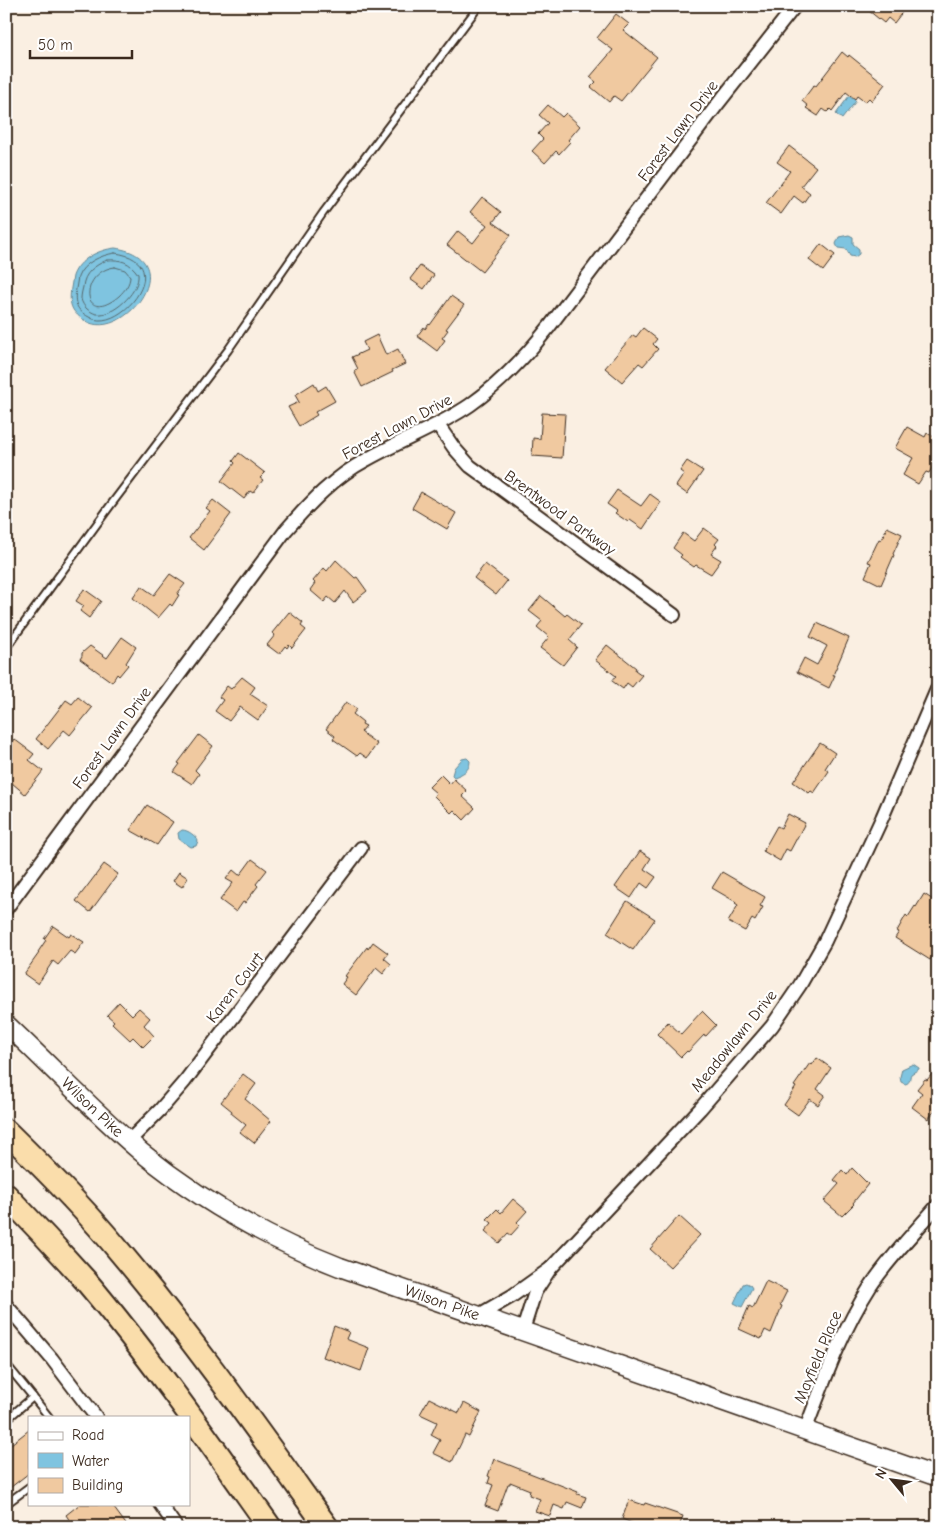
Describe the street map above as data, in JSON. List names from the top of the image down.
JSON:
{
  "streets": {
    "main road": ["Wilson Pike"],
    "street": [
      "Forest Lawn Drive",
      "Brentwood Parkway",
      "Karen Court",
      "Meadowlawn Drive",
      "Mayfield Place"
    ]
  },
  "crossings": [
    ["Forest Lawn Drive", "Brentwood Parkway"],
    ["Karen Court", "Wilson Pike"],
    ["Meadowlawn Drive", "Wilson Pike"],
    ["Wilson Pike", "Mayfield Place"]
  ],
  "legend": ["Road", "Water", "Building"],
  "scale_bar": "50 m",
  "north": "top left"
}
